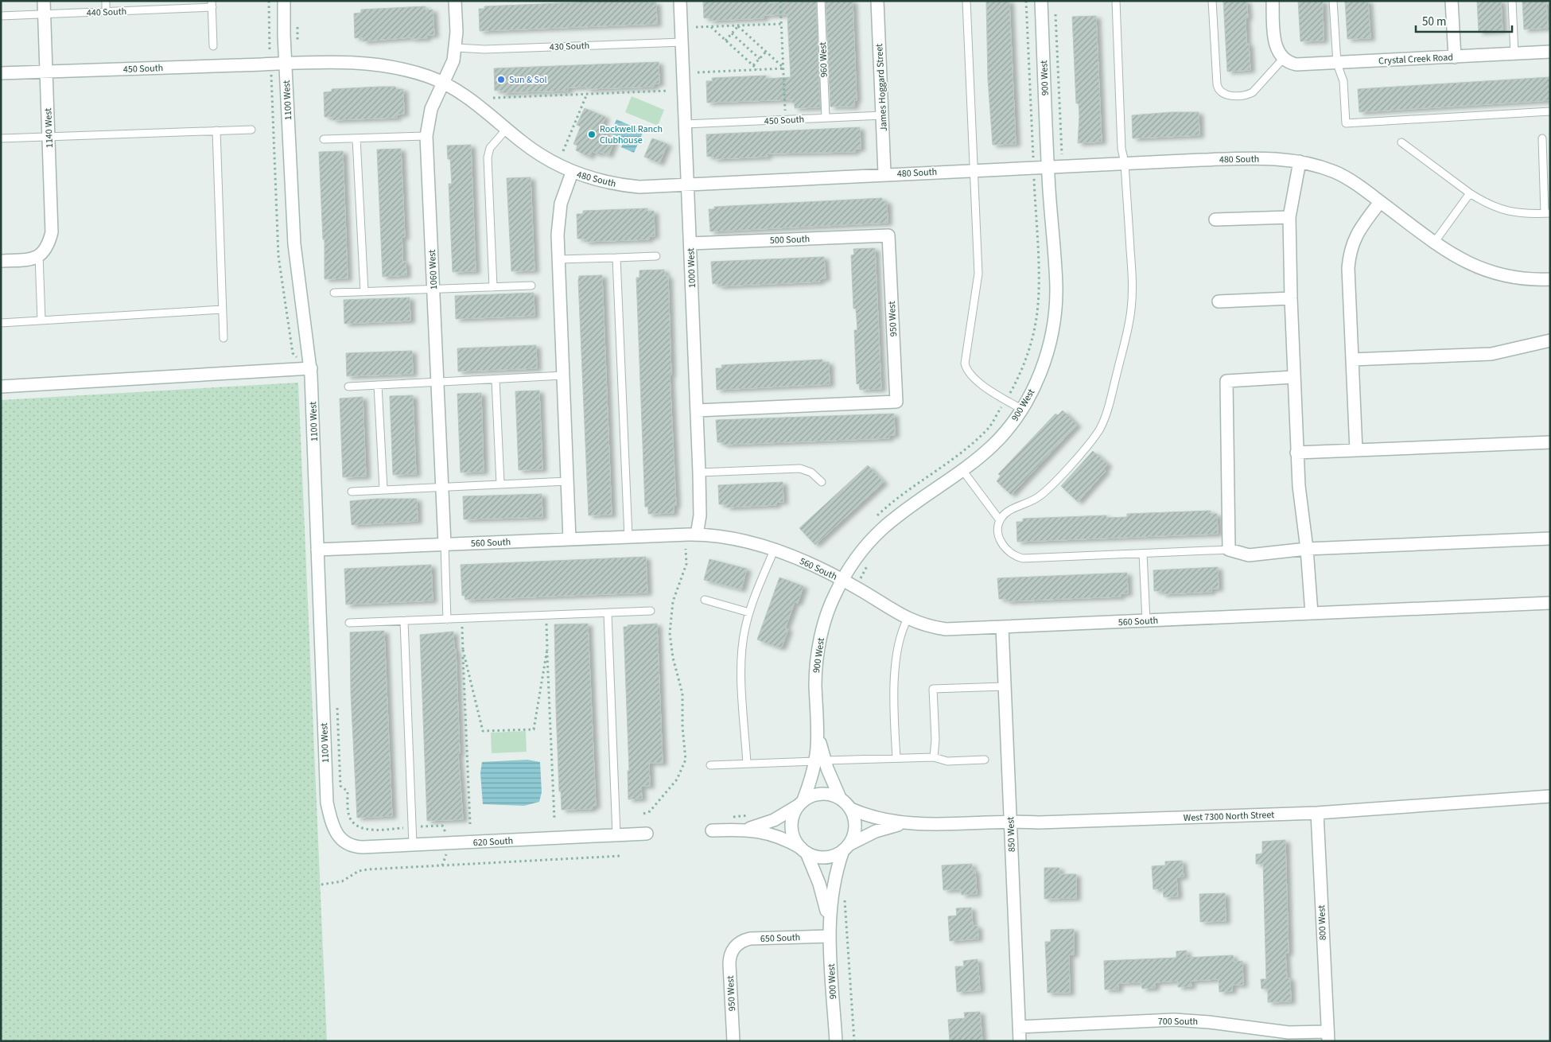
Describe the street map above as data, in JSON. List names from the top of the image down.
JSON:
{
  "streets": {
    "street": [
      "Crystal Creek Road",
      "450 South",
      "900 West",
      "James Hoggard Street",
      "1100 West",
      "1140 West",
      "480 South",
      "500 South",
      "1000 West",
      "1060 West",
      "950 West",
      "560 South",
      "West 7300 North Street",
      "850 West",
      "620 South",
      "800 West",
      "650 South",
      "700 South"
    ],
    "lane": ["440 South", "430 South", "960 West"]
  },
  "crossings": [
    ["440 South", "1140 West"],
    ["430 South", "1000 West"],
    ["430 South", "1060 West"],
    ["960 West", "450 South"],
    ["450 South", "James Hoggard Street"],
    ["450 South", "1100 West"],
    ["450 South", "1140 West"],
    ["450 South", "480 South"],
    ["450 South", "1000 West"],
    ["900 West", "480 South"],
    ["900 West", "560 South"],
    ["900 West", "West 7300 North Street"],
    ["900 West", "650 South"],
    ["James Hoggard Street", "480 South"],
    ["1100 West", "480 South"],
    ["1100 West", "560 South"],
    ["1100 West", "620 South"],
    ["480 South", "1000 West"],
    ["480 South", "1060 West"],
    ["500 South", "1000 West"],
    ["500 South", "950 West"],
    ["1000 West", "950 West"],
    ["1000 West", "560 South"],
    ["1060 West", "560 South"],
    ["950 West", "650 South"],
    ["560 South", "850 West"],
    ["West 7300 North Street", "850 West"],
    ["West 7300 North Street", "800 West"],
    ["850 West", "700 South"],
    ["800 West", "700 South"]
  ],
  "places": ["Sun & Sol", "Rockwell Ranch Clubhouse"],
  "scale_bar": "50 m"
}
